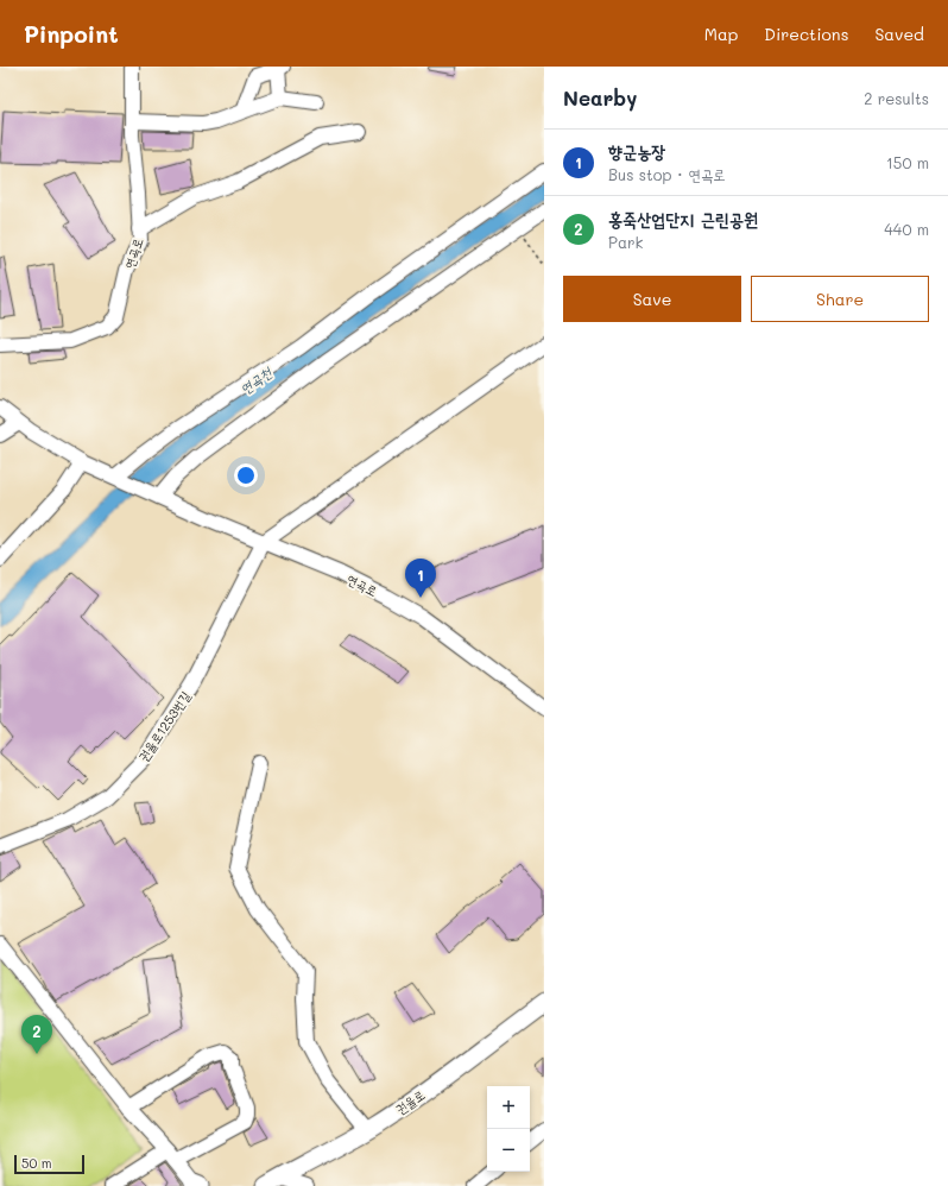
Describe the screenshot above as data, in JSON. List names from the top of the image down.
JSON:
{
  "streets": {
    "main road": ["권율로"],
    "street": ["연곡로", "권율로1253번길"]
  },
  "crossings": [
    ["연곡로", "권율로1253번길"]
  ],
  "water": ["연곡천"],
  "scale_bar": "50 m",
  "page": {
    "header": "Pinpoint",
    "nav": ["Map", "Directions", "Saved"],
    "heading": ["Nearby", "2 results"],
    "list": [
      {
        "mark": "1",
        "name": "향군농장",
        "note": "Bus stop · 연곡로",
        "value": "150 m"
      },
      {
        "mark": "2",
        "name": "홍죽산업단지 근린공원",
        "note": "Park",
        "value": "440 m"
      }
    ],
    "buttons": ["Save", "Share"],
    "pins": ["1", "2"],
    "map_buttons": ["+", "−"],
    "scale": "50 m"
  }
}
